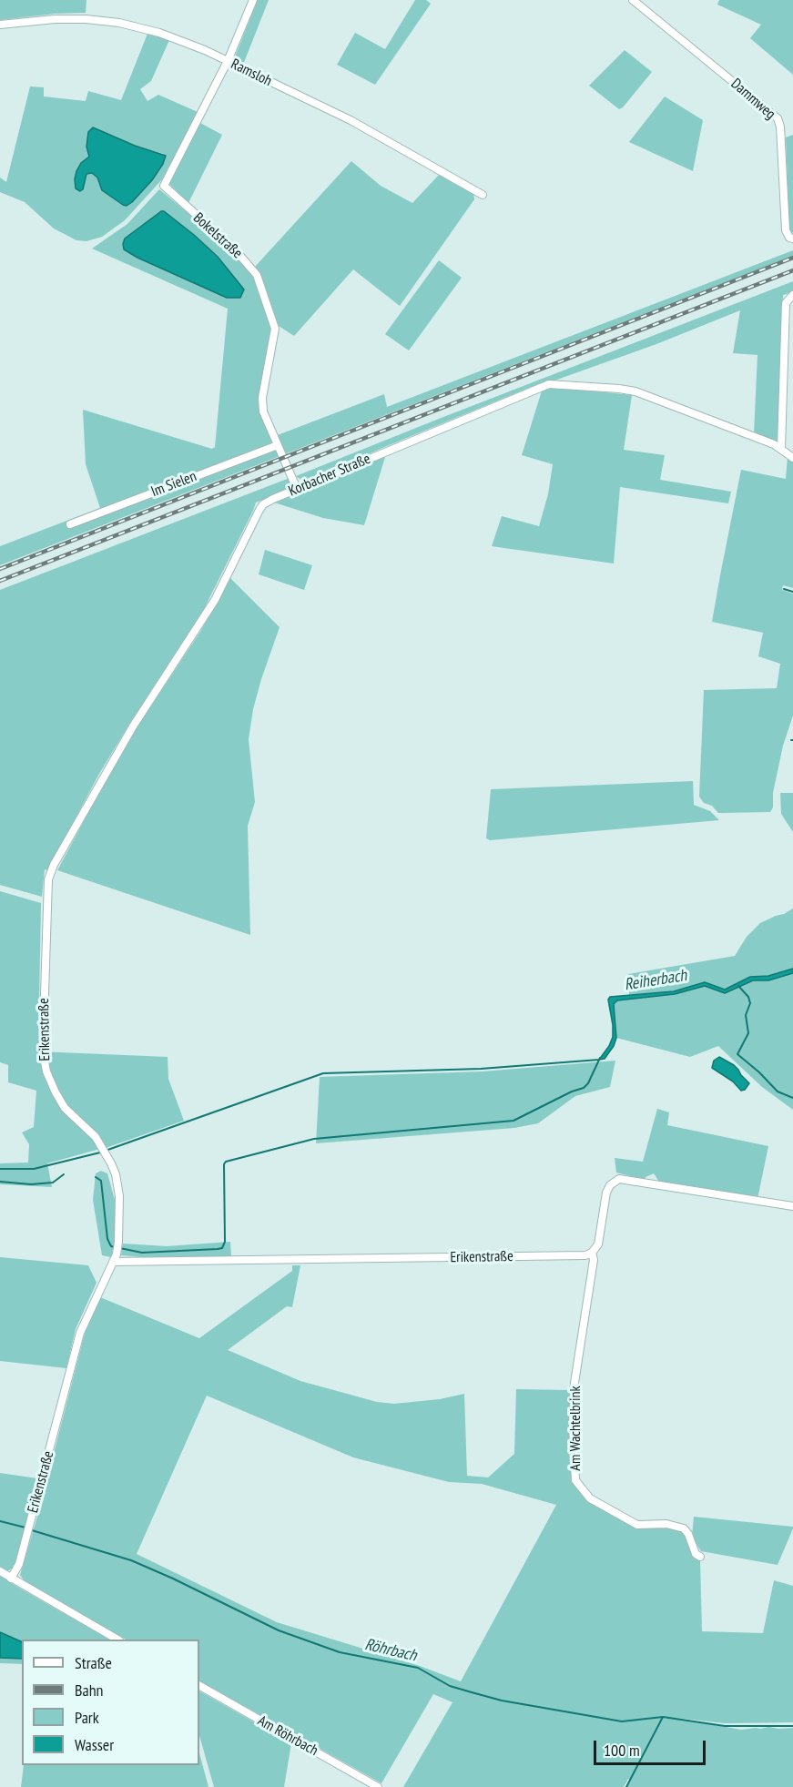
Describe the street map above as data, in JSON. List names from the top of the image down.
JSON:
{
  "streets": {
    "street": [
      "Ramsloh",
      "Dammweg",
      "Bokelstraße",
      "Korbacher Straße",
      "Im Sielen",
      "Erikenstraße",
      "Am Wachtelbrink",
      "Am Röhrbach"
    ]
  },
  "crossings": [
    ["Ramsloh", "Bokelstraße"],
    ["Bokelstraße", "Korbacher Straße"],
    ["Bokelstraße", "Im Sielen"],
    ["Korbacher Straße", "Erikenstraße"],
    ["Erikenstraße", "Am Wachtelbrink"]
  ],
  "water": ["Reiherbach", "Röhrbach"],
  "legend": [
    "Straße",
    "Bahn",
    "Park",
    "Wasser"
  ],
  "scale_bar": "100 m"
}
